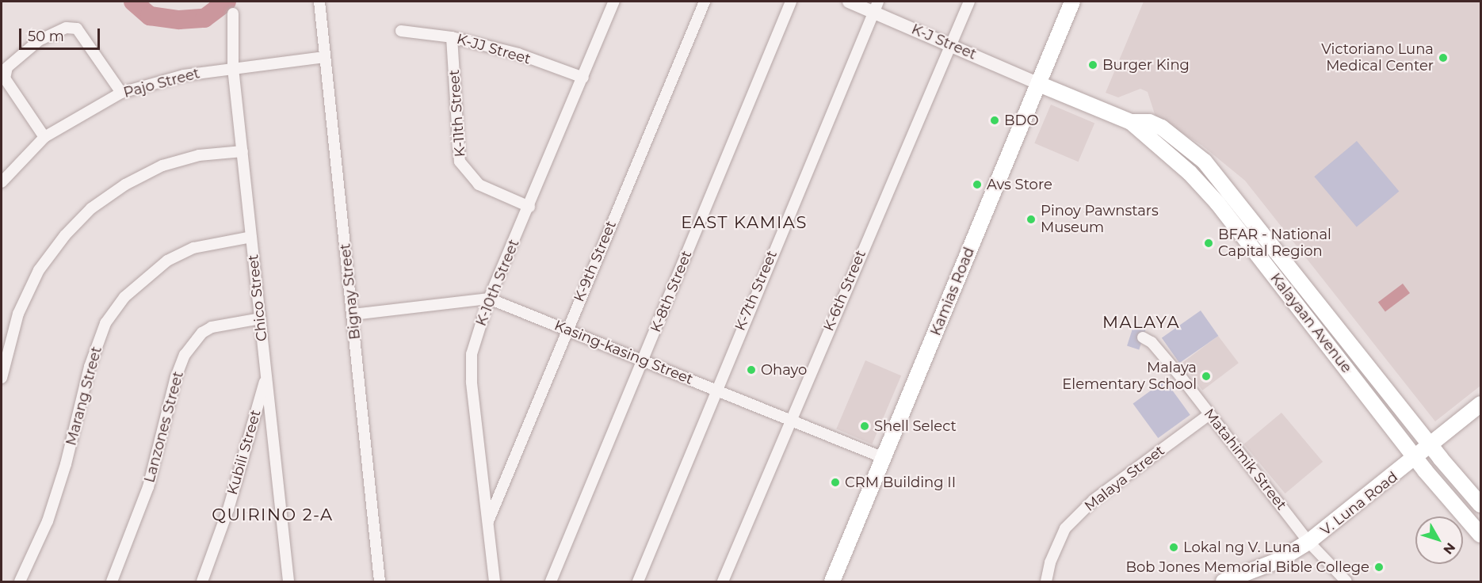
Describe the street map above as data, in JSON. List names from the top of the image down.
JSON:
{
  "streets": {
    "main road": ["Kamias Road", "Kalayaan Avenue", "V. Luna Road"],
    "street": [
      "K-J Street",
      "K-JJ Street",
      "Pajo Street",
      "K-11th Street",
      "K-9th Street",
      "K-10th Street",
      "K-7th Street",
      "K-6th Street",
      "Bignay Street",
      "K-8th Street",
      "Chico Street",
      "Kasing-kasing Street",
      "Marang Street",
      "Lanzones Street",
      "Kubili Street",
      "Matahimik Street",
      "Malaya Street"
    ]
  },
  "crossings": [
    ["K-J Street", "K-7th Street"],
    ["K-J Street", "K-6th Street"],
    ["K-J Street", "Kamias Road"],
    ["K-J Street", "Kalayaan Avenue"],
    ["K-JJ Street", "K-11th Street"],
    ["K-JJ Street", "K-10th Street"],
    ["Pajo Street", "Bignay Street"],
    ["Pajo Street", "Chico Street"],
    ["K-11th Street", "K-10th Street"],
    ["K-9th Street", "K-10th Street"],
    ["K-9th Street", "Kasing-kasing Street"],
    ["K-10th Street", "Kasing-kasing Street"],
    ["K-7th Street", "Kasing-kasing Street"],
    ["K-6th Street", "Kasing-kasing Street"],
    ["Bignay Street", "Kasing-kasing Street"],
    ["K-8th Street", "Kasing-kasing Street"],
    ["Kamias Road", "Kalayaan Avenue"],
    ["Kamias Road", "Kasing-kasing Street"],
    ["Chico Street", "Marang Street"],
    ["Chico Street", "Lanzones Street"],
    ["Chico Street", "Kubili Street"],
    ["Kalayaan Avenue", "V. Luna Road"],
    ["Matahimik Street", "Malaya Street"],
    ["Matahimik Street", "V. Luna Road"]
  ],
  "districts": ["EAST KAMIAS", "MALAYA", "QUIRINO 2-A"],
  "places": [
    "Victoriano Luna Medical Center",
    "Burger King",
    "BDO",
    "Avs Store",
    "Pinoy Pawnstars Museum",
    "BFAR - National Capital Region",
    "Ohayo",
    "Malaya Elementary School",
    "Shell Select",
    "CRM Building II",
    "Lokal ng V. Luna",
    "Bob Jones Memorial Bible College"
  ],
  "scale_bar": "50 m",
  "north": "bottom right"
}
